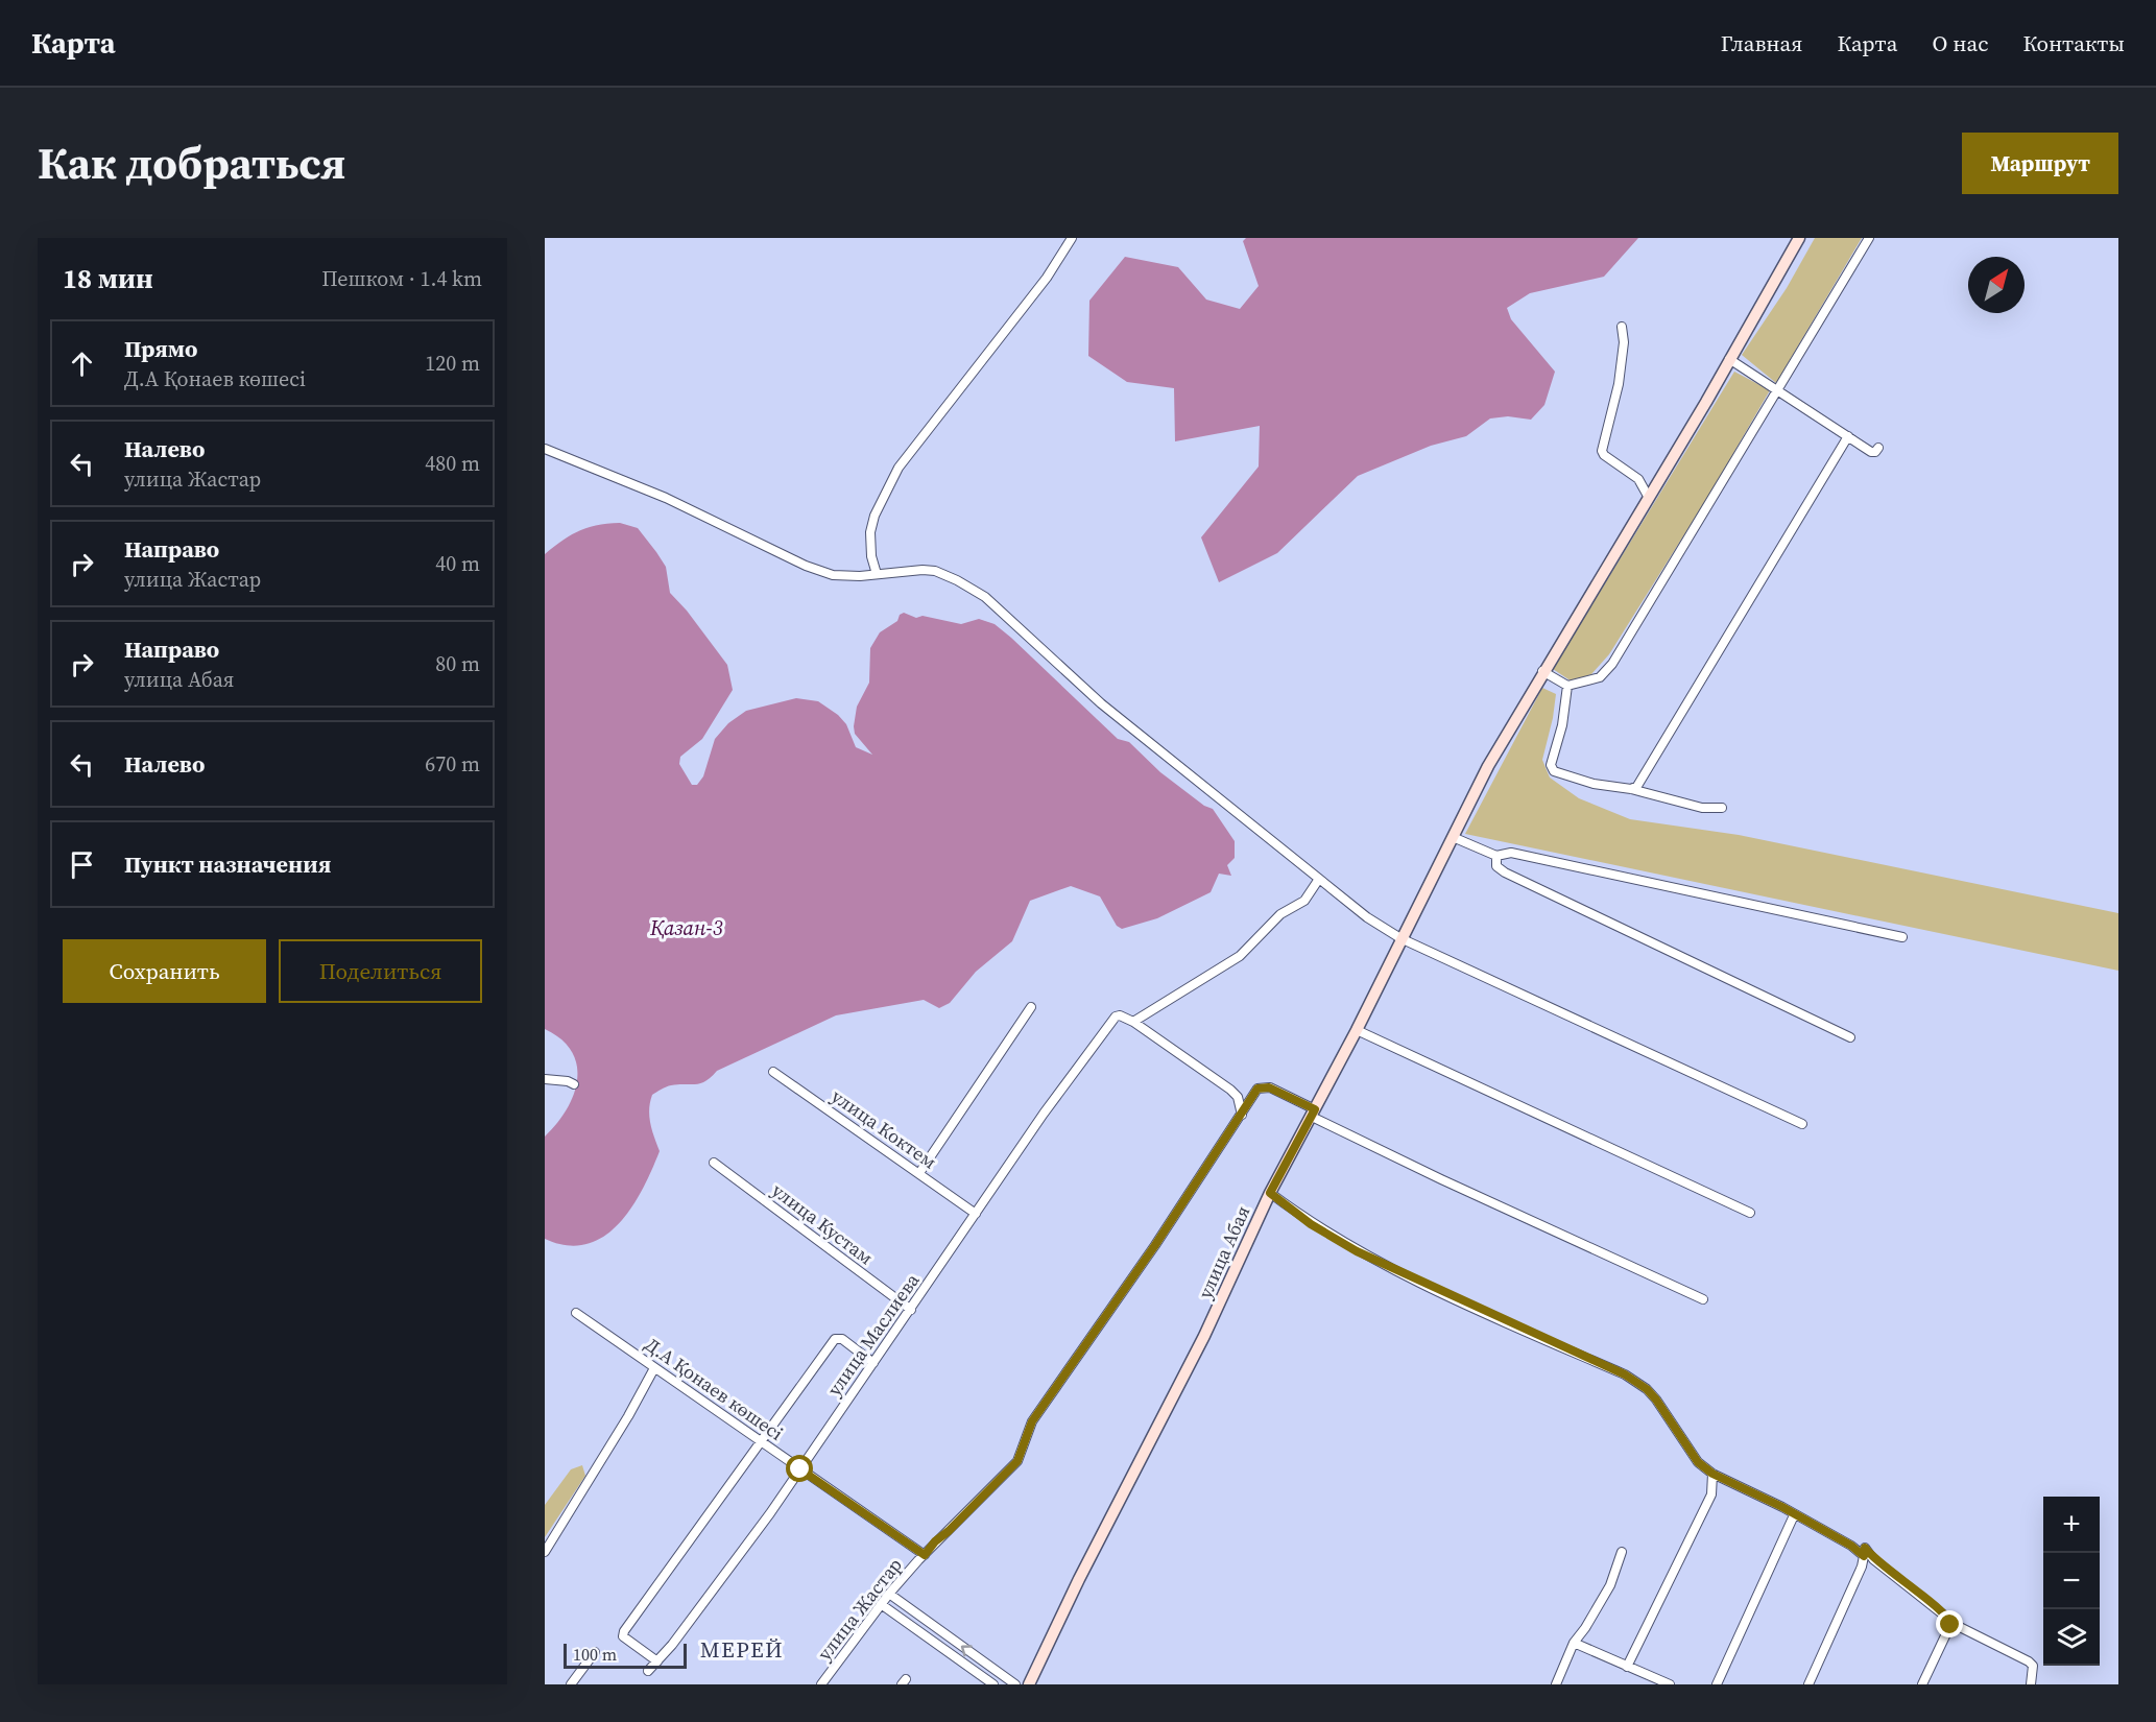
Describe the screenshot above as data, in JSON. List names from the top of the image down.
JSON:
{
  "streets": {
    "main road": ["улица Абая"],
    "street": [
      "улица Коктем",
      "улица Кустам",
      "улица Маслиева",
      "Д.А Қонаев көшесі",
      "улица Жастар"
    ]
  },
  "crossings": [
    ["улица Коктем", "улица Маслиева"],
    ["улица Кустам", "улица Маслиева"],
    ["улица Абая", "улица Жастар"],
    ["улица Маслиева", "Д.А Қонаев көшесі"],
    ["Д.А Қонаев көшесі", "улица Жастар"]
  ],
  "districts": ["МЕРЕЙ"],
  "water": ["Қазан-3"],
  "scale_bar": "100 m",
  "north": "top right",
  "page": {
    "header": "Карта",
    "nav": [
      "Главная",
      "Карта",
      "О нас",
      "Контакты"
    ],
    "title": "Как добраться",
    "buttons": [
      "Маршрут",
      ["Сохранить", "Поделиться"]
    ],
    "heading": ["18 мин", "Пешком · 1.4 km"],
    "list": [
      ["Прямо", "Д.А Қонаев көшесі", "120 m"],
      ["Налево", "улица Жастар", "480 m"],
      ["Направо", "улица Жастар", "40 m"],
      ["Направо", "улица Абая", "80 m"],
      ["Налево", "670 m"],
      "Пункт назначения"
    ],
    "map_buttons": ["+", "−"],
    "scale": "100 m"
  }
}
